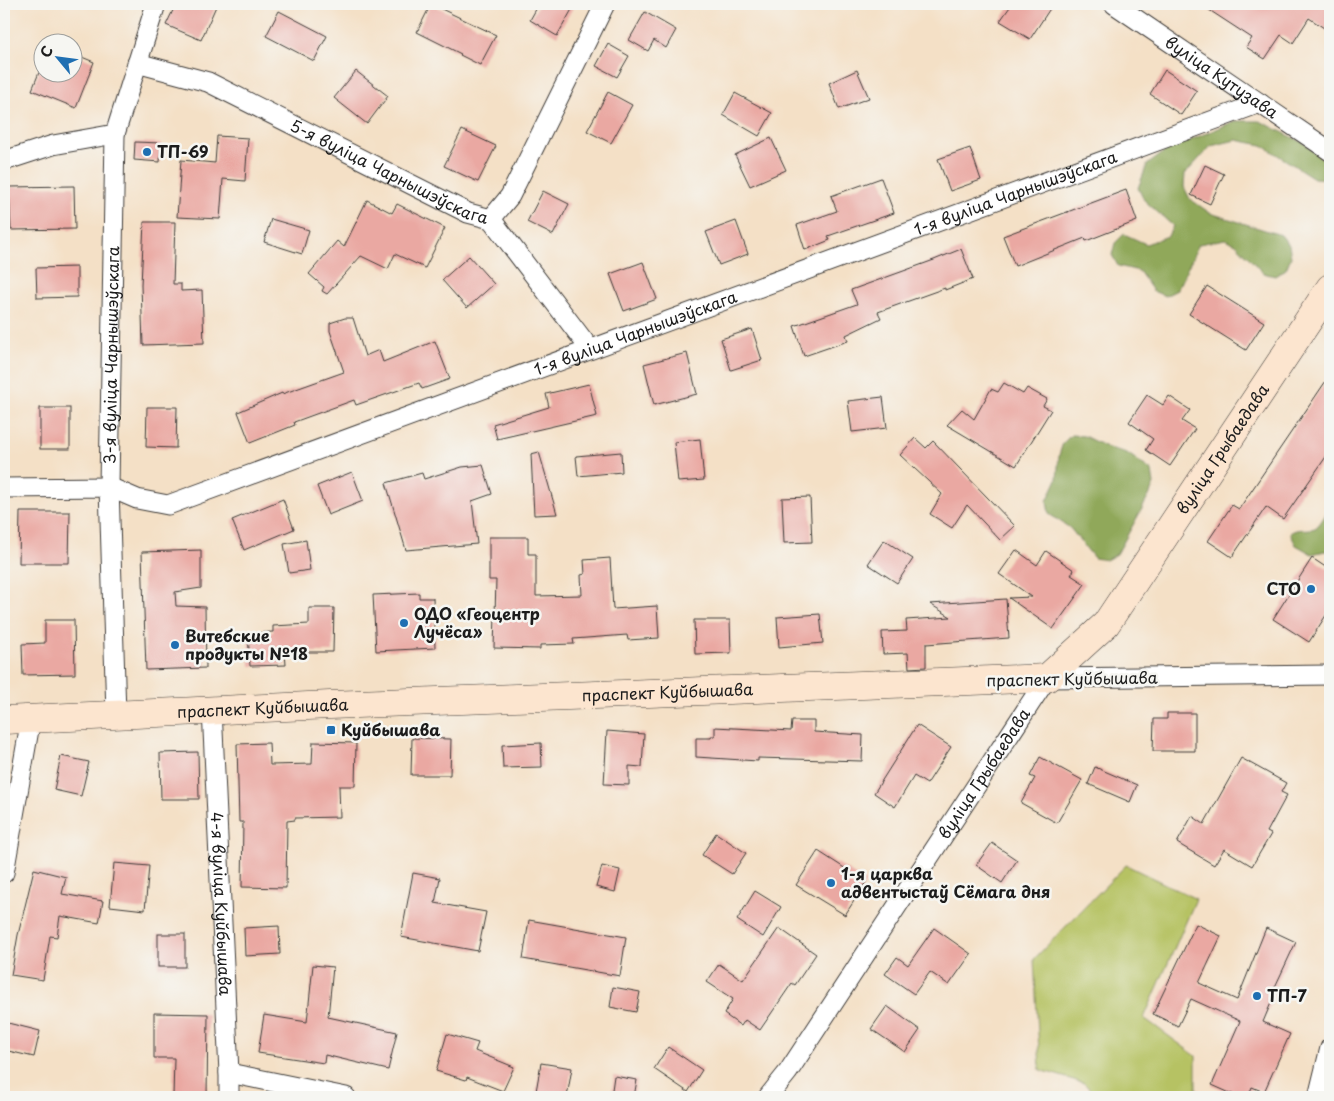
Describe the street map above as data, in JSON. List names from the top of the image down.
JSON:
{
  "streets": {
    "street": [
      "вуліца Кутузава",
      "5-я вуліца Чарнышэўскага",
      "1-я вуліца Чарнышэўскага",
      "3-я вуліца Чарнышэўскага",
      "вуліца Грыбаедава",
      "праспект Куйбышава",
      "4-я вуліца Куйбышава"
    ]
  },
  "crossings": [
    ["вуліца Кутузава", "1-я вуліца Чарнышэўскага"],
    ["5-я вуліца Чарнышэўскага", "1-я вуліца Чарнышэўскага"],
    ["5-я вуліца Чарнышэўскага", "3-я вуліца Чарнышэўскага"],
    ["1-я вуліца Чарнышэўскага", "3-я вуліца Чарнышэўскага"],
    ["3-я вуліца Чарнышэўскага", "праспект Куйбышава"],
    ["вуліца Грыбаедава", "праспект Куйбышава"],
    ["праспект Куйбышава", "4-я вуліца Куйбышава"]
  ],
  "places": {
    "other": [
      "ТП-69",
      "СТО",
      "ОДО «Геоцентр Лучёса»",
      "Витебские продукты №18",
      "1-я царква адвентыстаў Сёмага дня",
      "ТП-7"
    ],
    "transit": ["Куйбышава"]
  },
  "north": "top left"
}
